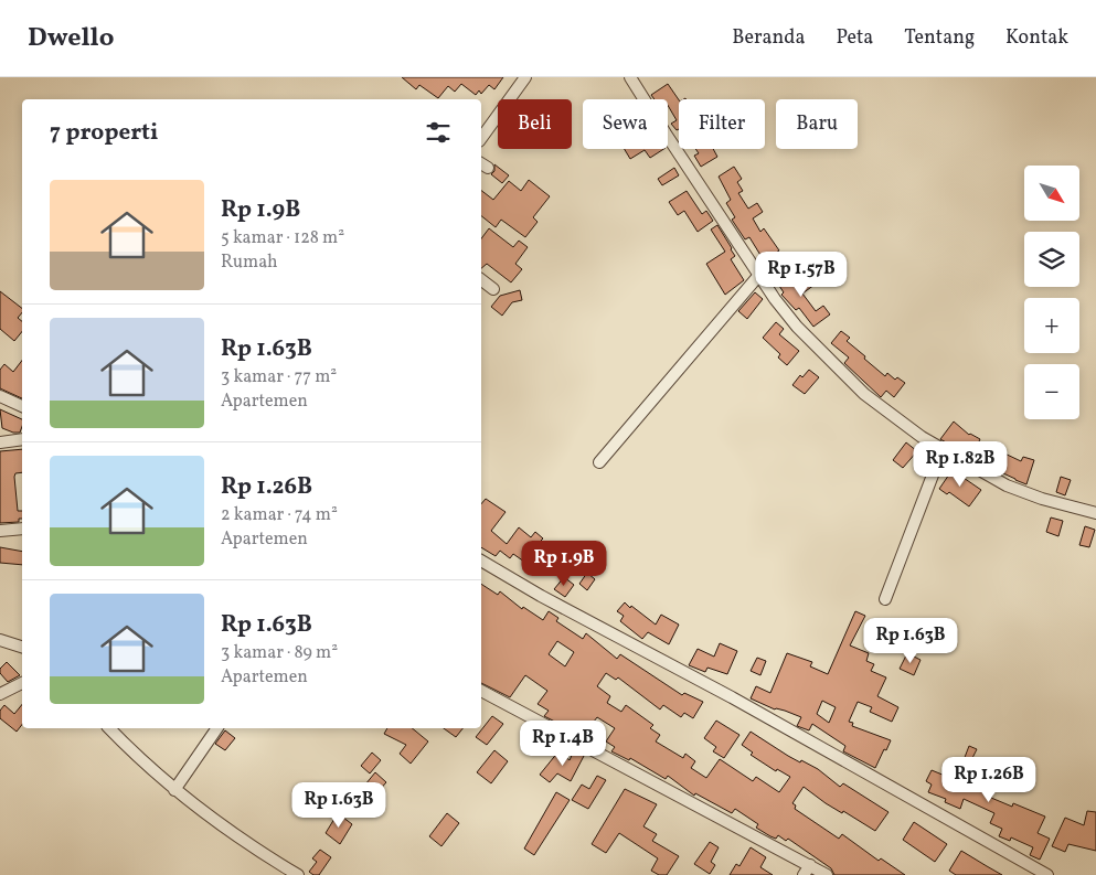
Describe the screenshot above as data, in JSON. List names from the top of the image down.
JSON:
{
  "north": "bottom right",
  "page": {
    "header": "Dwello",
    "nav": [
      "Beranda",
      "Peta",
      "Tentang",
      "Kontak"
    ],
    "chip": [
      "Beli",
      "Sewa",
      "Filter",
      "Baru"
    ],
    "heading": "7 properti",
    "map_buttons": ["+", "−"],
    "list": [
      {
        "name": "Rp 1.9B",
        "note": "5 kamar · 128 m² · Rumah"
      },
      {
        "name": "Rp 1.63B",
        "note": "3 kamar · 77 m² · Apartemen"
      },
      {
        "name": "Rp 1.26B",
        "note": "2 kamar · 74 m² · Apartemen"
      },
      {
        "name": "Rp 1.63B",
        "note": "3 kamar · 89 m² · Apartemen"
      }
    ],
    "price": [
      "Rp 1.57B",
      "Rp 1.82B",
      "Rp 1.9B",
      "Rp 1.63B",
      "Rp 1.4B",
      "Rp 1.26B",
      "Rp 1.63B"
    ]
  }
}
